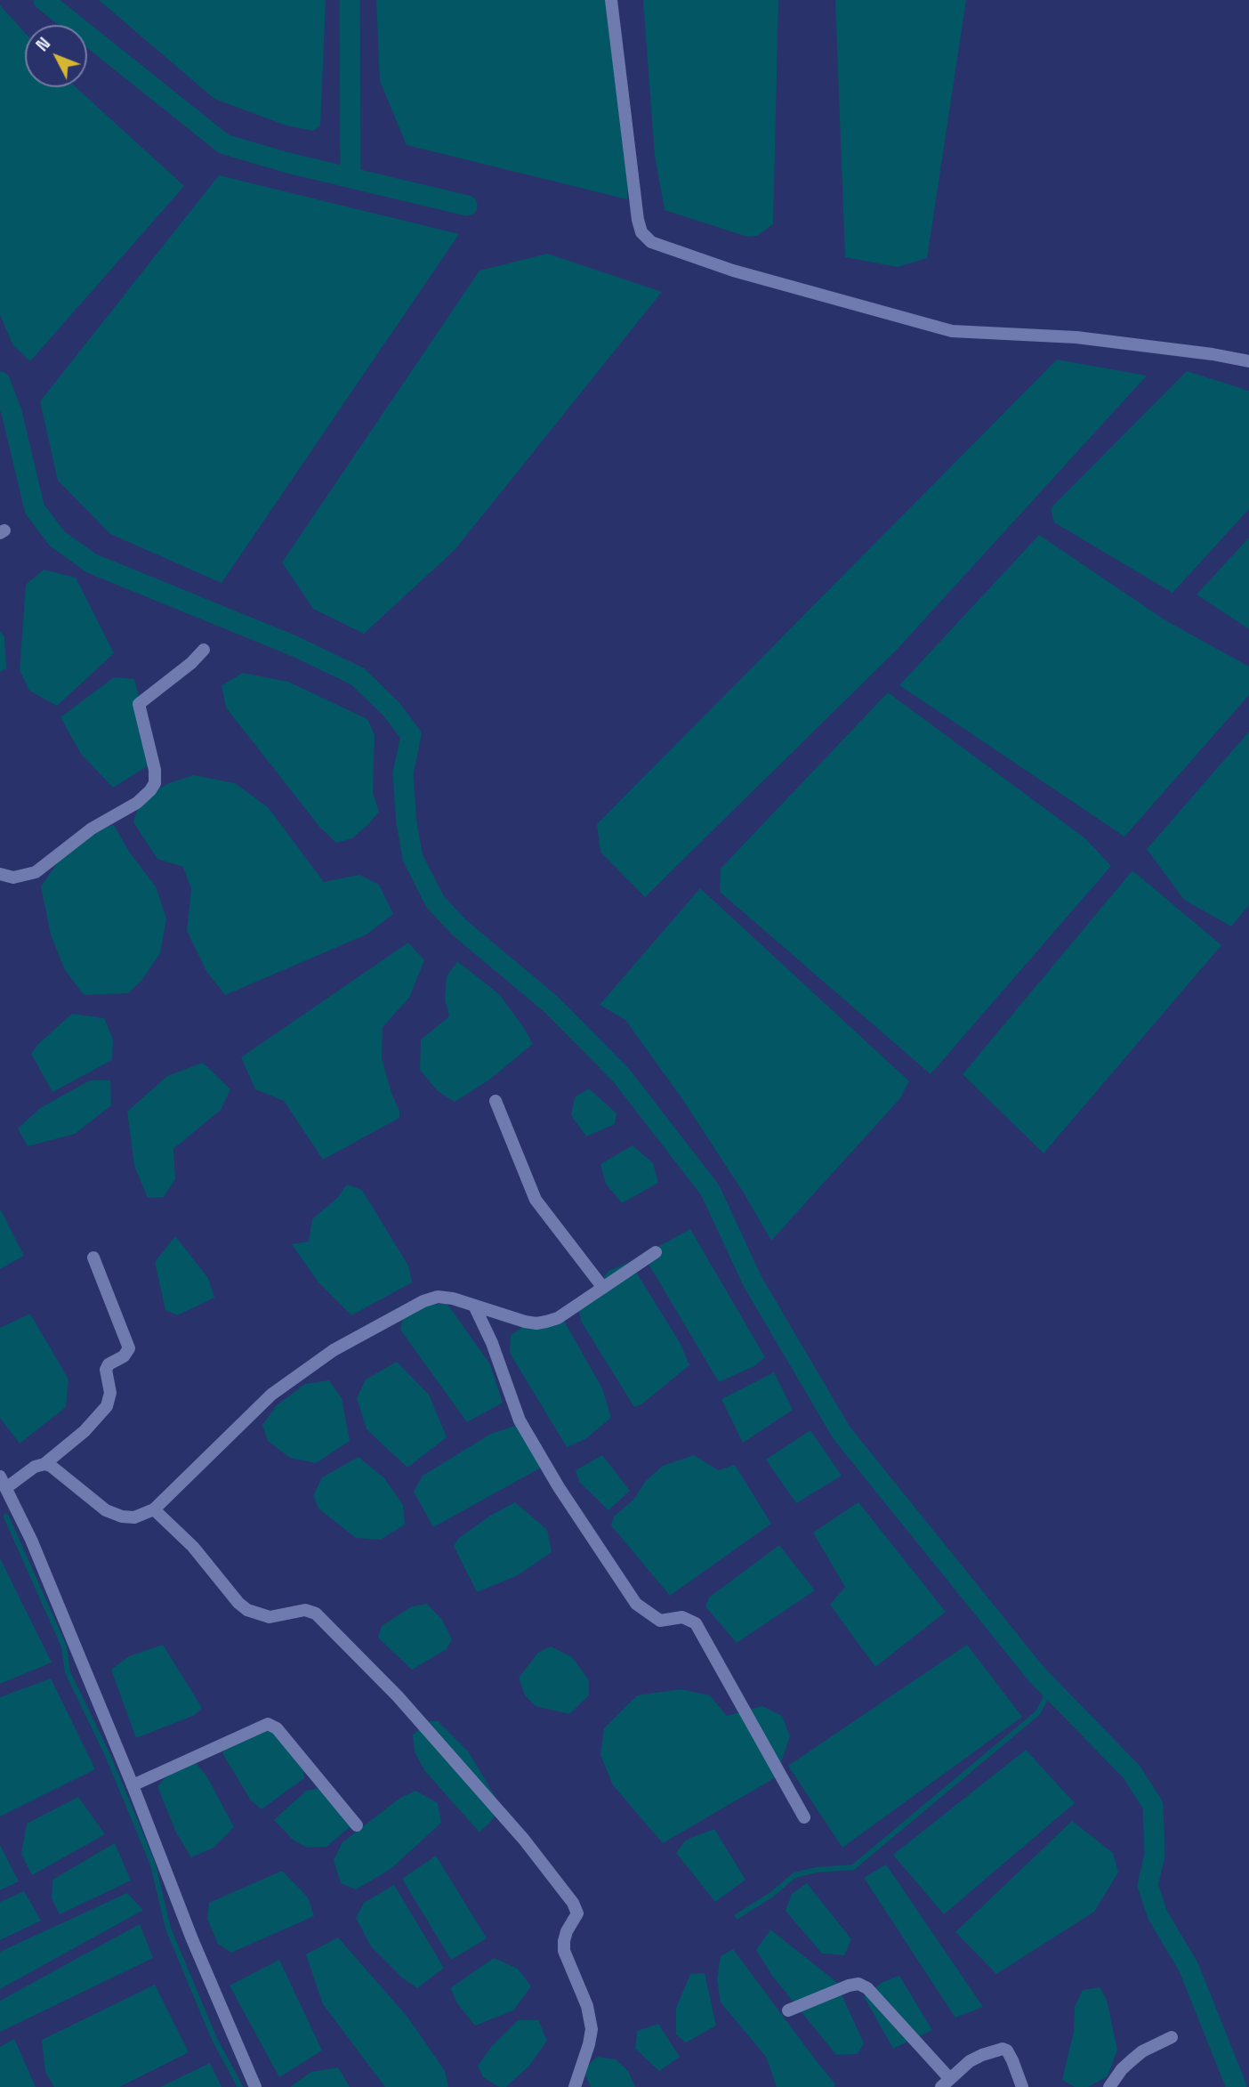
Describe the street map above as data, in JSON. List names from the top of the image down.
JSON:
{
  "north": "top left"
}
